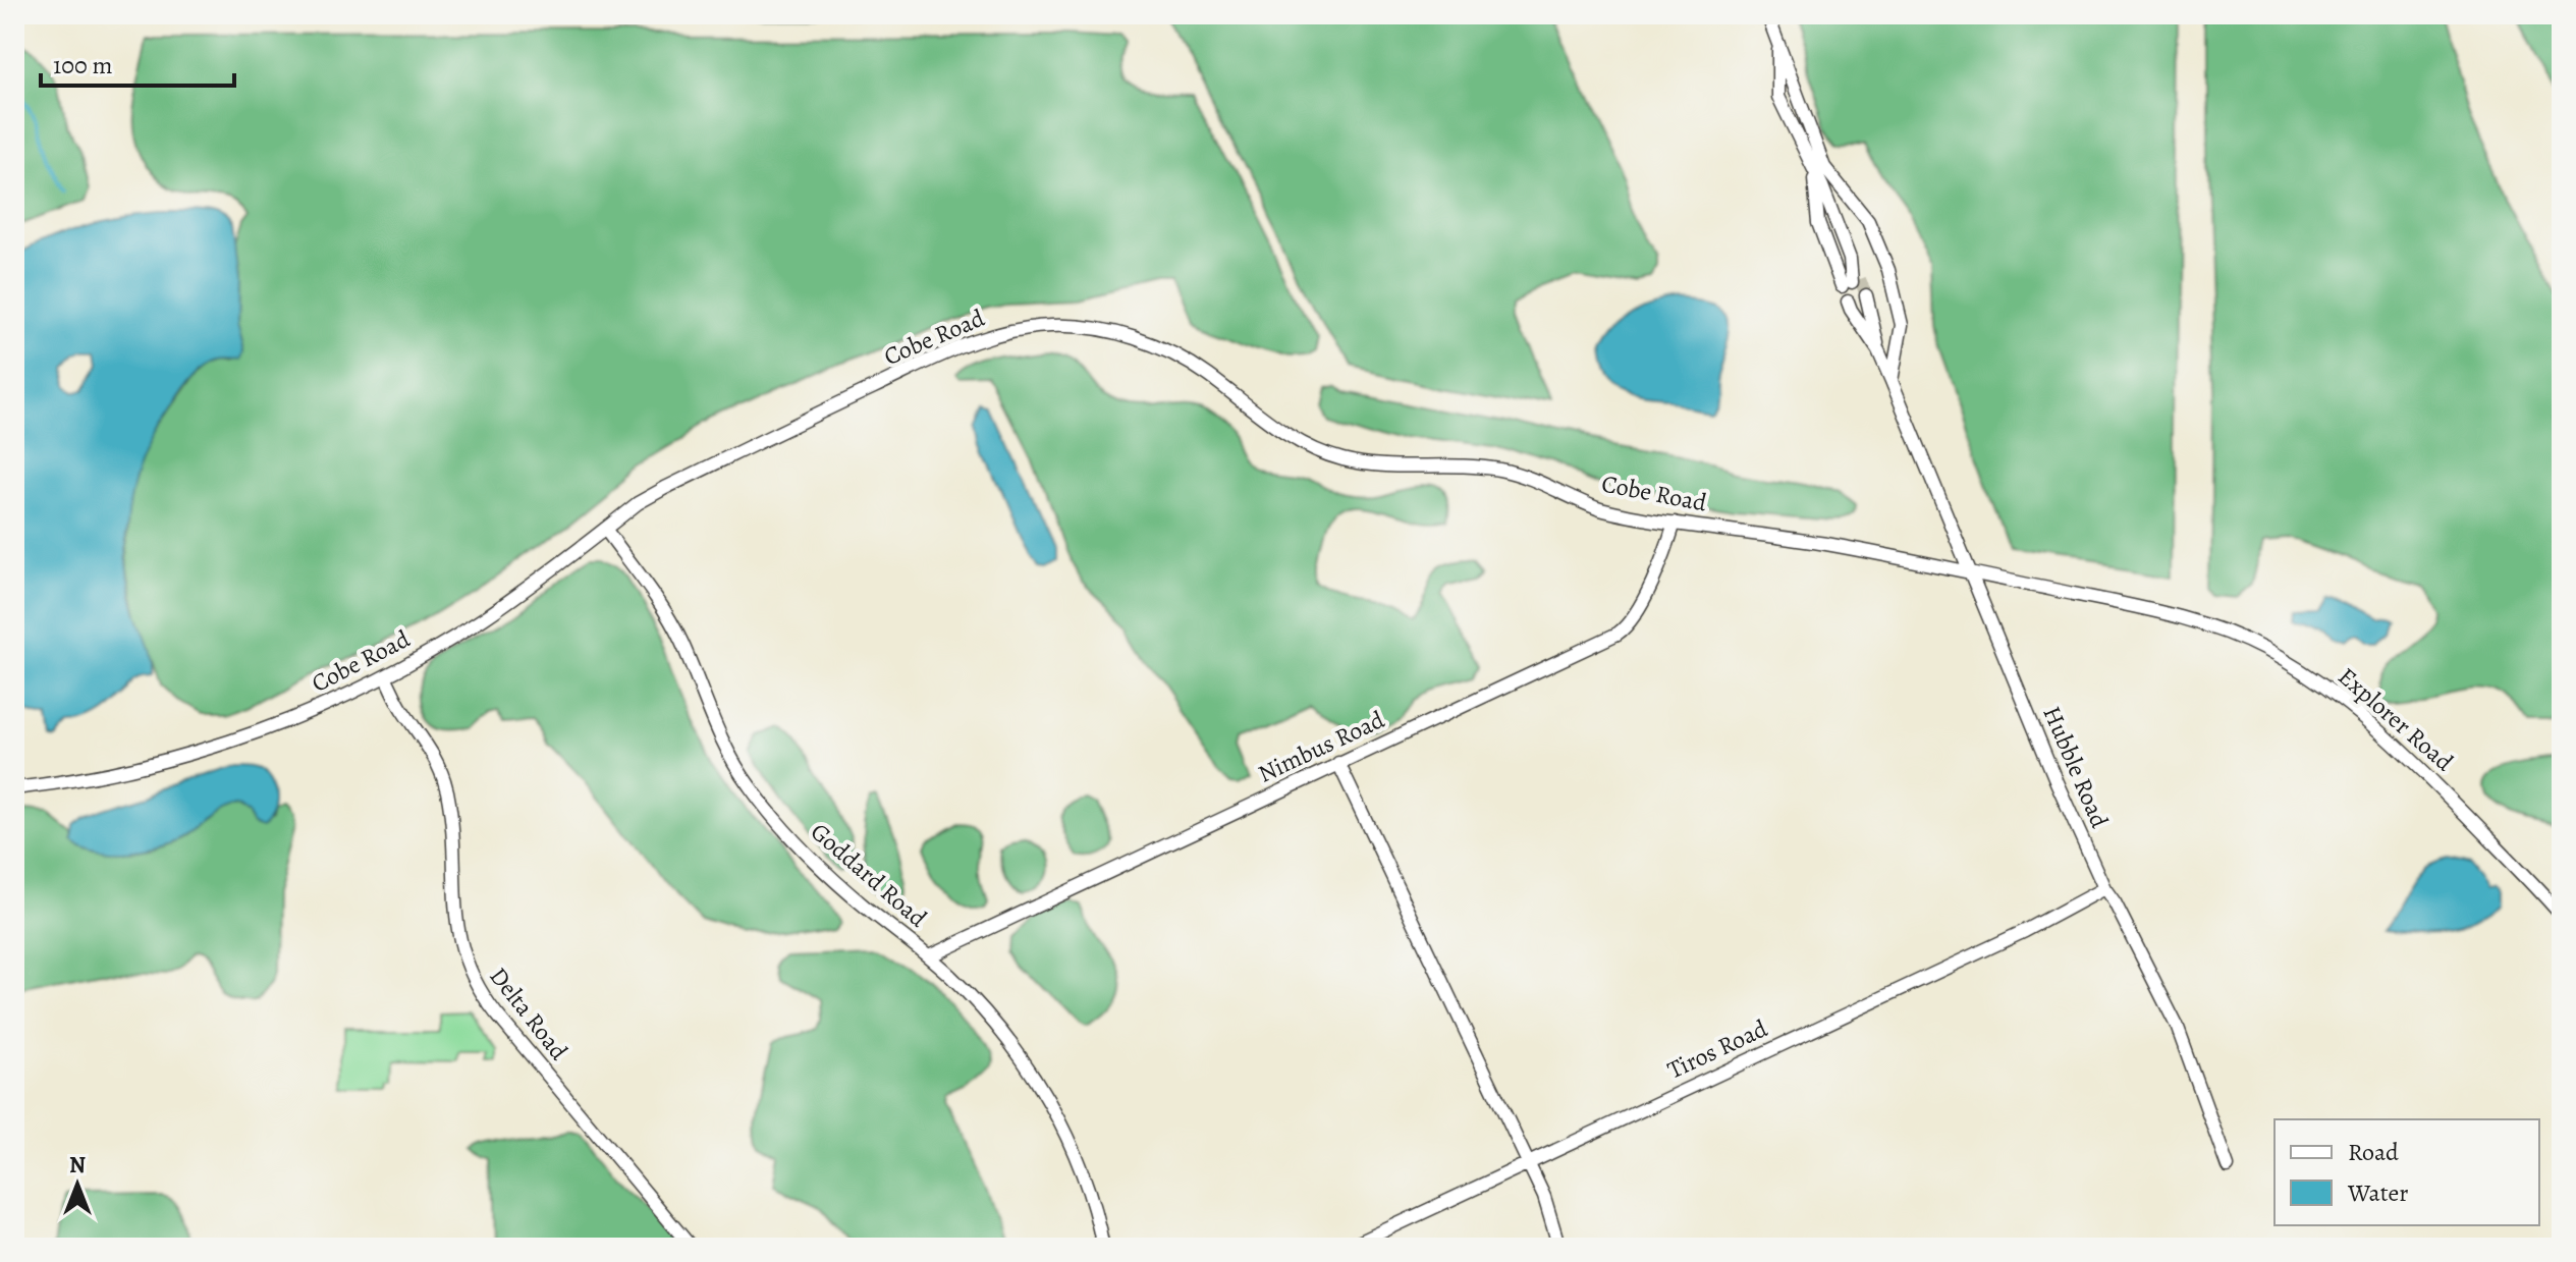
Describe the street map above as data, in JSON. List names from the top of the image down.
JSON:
{
  "streets": {
    "street": [
      "Cobe Road",
      "Explorer Road",
      "Nimbus Road",
      "Hubble Road",
      "Goddard Road",
      "Delta Road",
      "Tiros Road"
    ]
  },
  "crossings": [
    ["Cobe Road", "Explorer Road"],
    ["Cobe Road", "Nimbus Road"],
    ["Cobe Road", "Hubble Road"],
    ["Cobe Road", "Goddard Road"],
    ["Cobe Road", "Delta Road"],
    ["Explorer Road", "Hubble Road"],
    ["Nimbus Road", "Goddard Road"],
    ["Hubble Road", "Tiros Road"]
  ],
  "legend": ["Road", "Water"],
  "scale_bar": "100 m",
  "north": "top"
}
